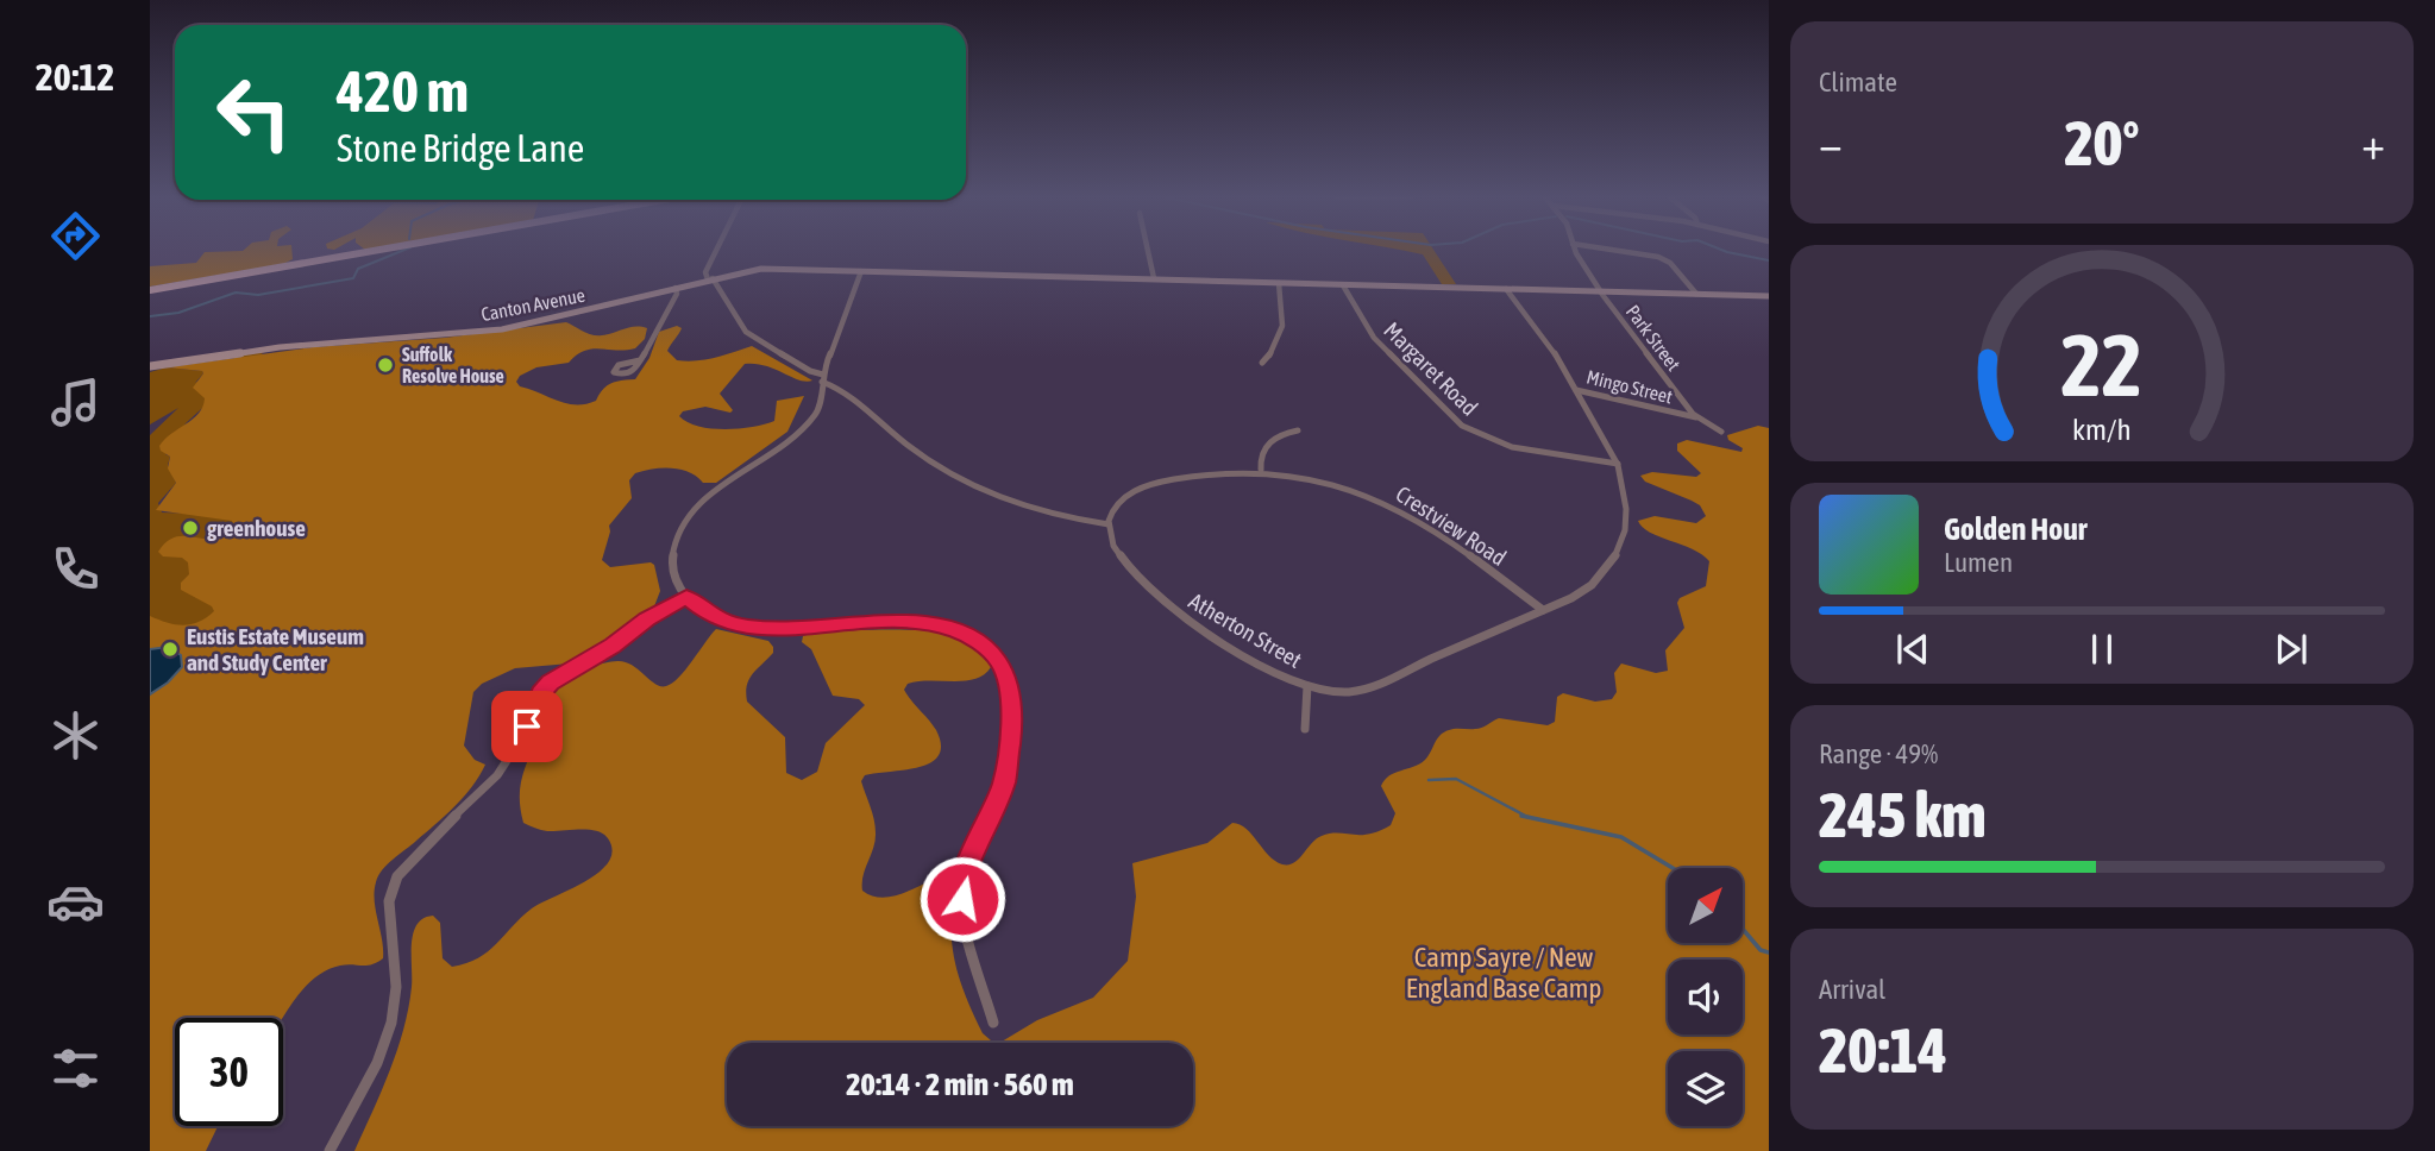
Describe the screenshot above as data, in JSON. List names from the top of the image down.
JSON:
{
  "streets": {
    "main road": ["Canton Avenue"],
    "street": [
      "Park Street",
      "Margaret Road",
      "Mingo Street",
      "Crestview Road",
      "Atherton Street"
    ]
  },
  "crossings": [
    ["Canton Avenue", "Park Street"],
    ["Canton Avenue", "Margaret Road"],
    ["Canton Avenue", "Mingo Street"],
    ["Park Street", "Mingo Street"],
    ["Margaret Road", "Atherton Street"],
    ["Mingo Street", "Atherton Street"],
    ["Crestview Road", "Atherton Street"]
  ],
  "parks": ["Camp Sayre / New England Base Camp"],
  "places": ["Suffolk Resolve House", "greenhouse", "Eustis Estate Museum and Study Center"],
  "north": "top right",
  "page": {
    "tabs": "20:12",
    "tile": [
      "Climate",
      ["Range · 49%", "245 km"],
      ["Arrival", "20:14"]
    ],
    "turn": ["420 m", "Stone Bridge Lane"],
    "heat": ["−", "20°", "+"],
    "song": ["Golden Hour", "Lumen"],
    "limit": "30",
    "trip": "20:14 · 2 min · 560 m",
    "gauge": ["22", "km/h"]
  }
}
